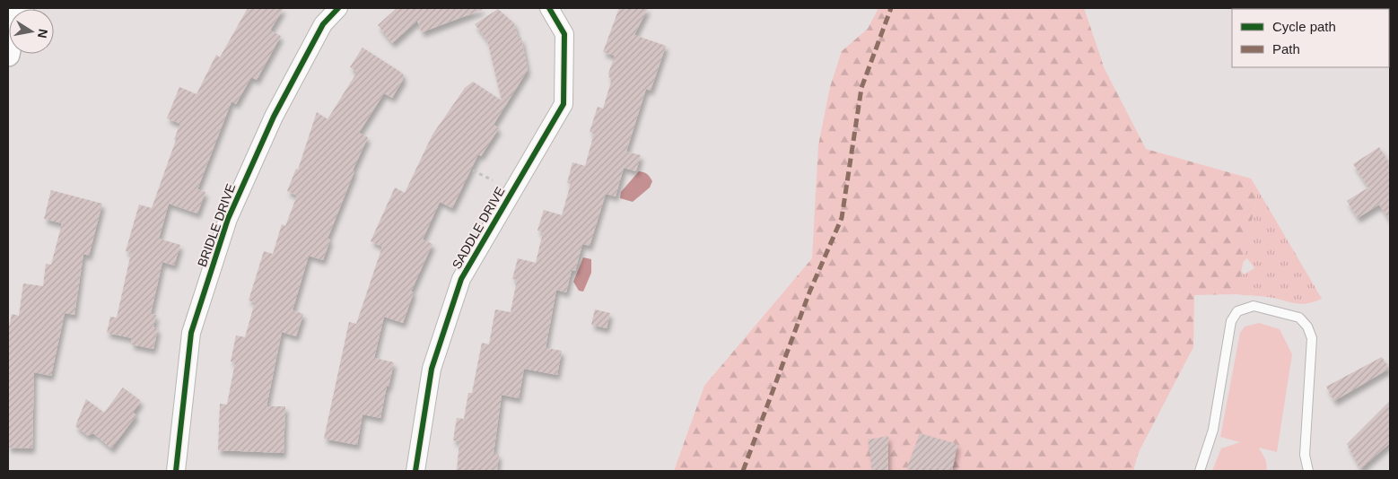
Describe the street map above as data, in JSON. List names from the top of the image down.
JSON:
{
  "streets": {
    "street": ["BRIDLE DRIVE", "SADDLE DRIVE"]
  },
  "legend": ["Cycle path", "Path"],
  "north": "right"
}
